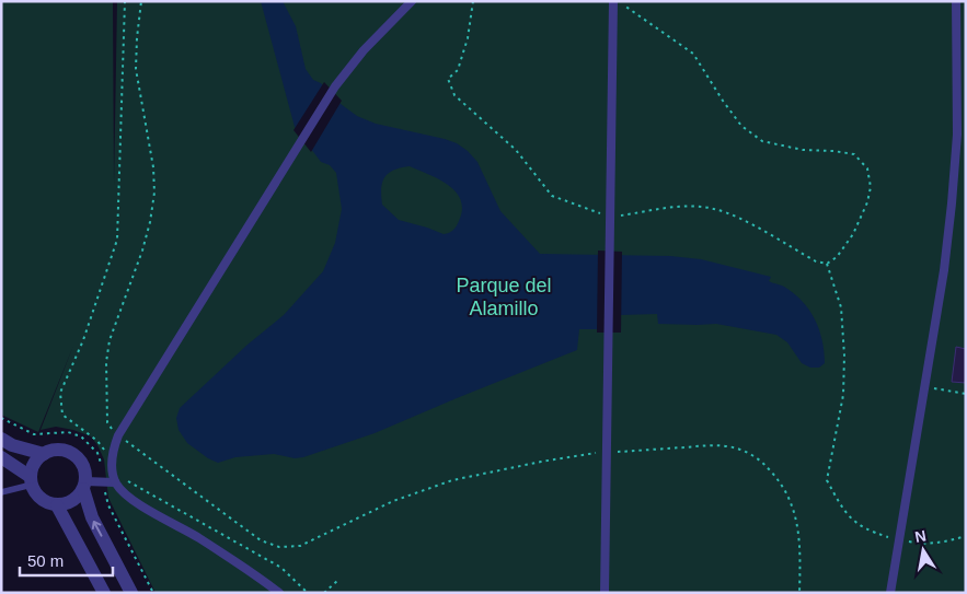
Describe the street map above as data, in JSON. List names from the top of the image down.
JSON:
{
  "parks": ["Parque del Alamillo"],
  "scale_bar": "50 m",
  "north": "top"
}
